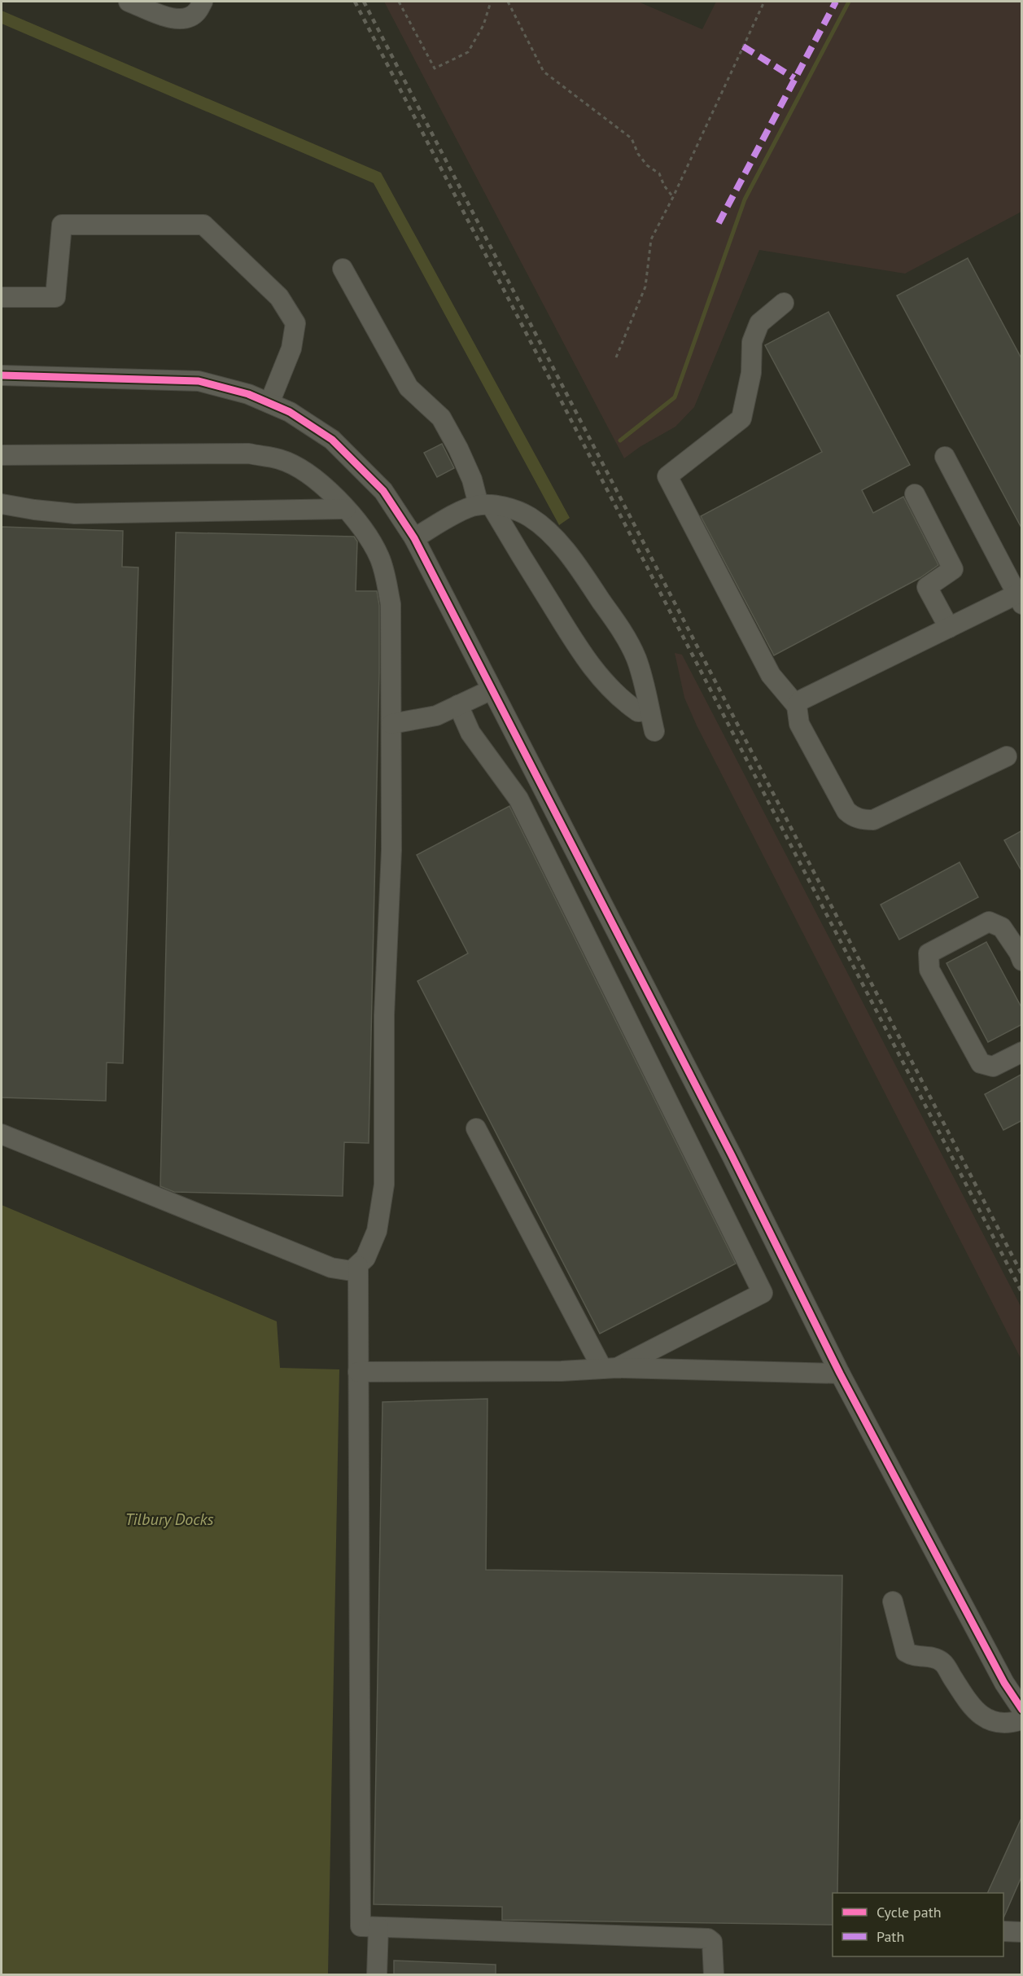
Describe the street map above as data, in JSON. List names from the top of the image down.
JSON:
{
  "water": ["Tilbury Docks"],
  "legend": ["Cycle path", "Path"]
}
